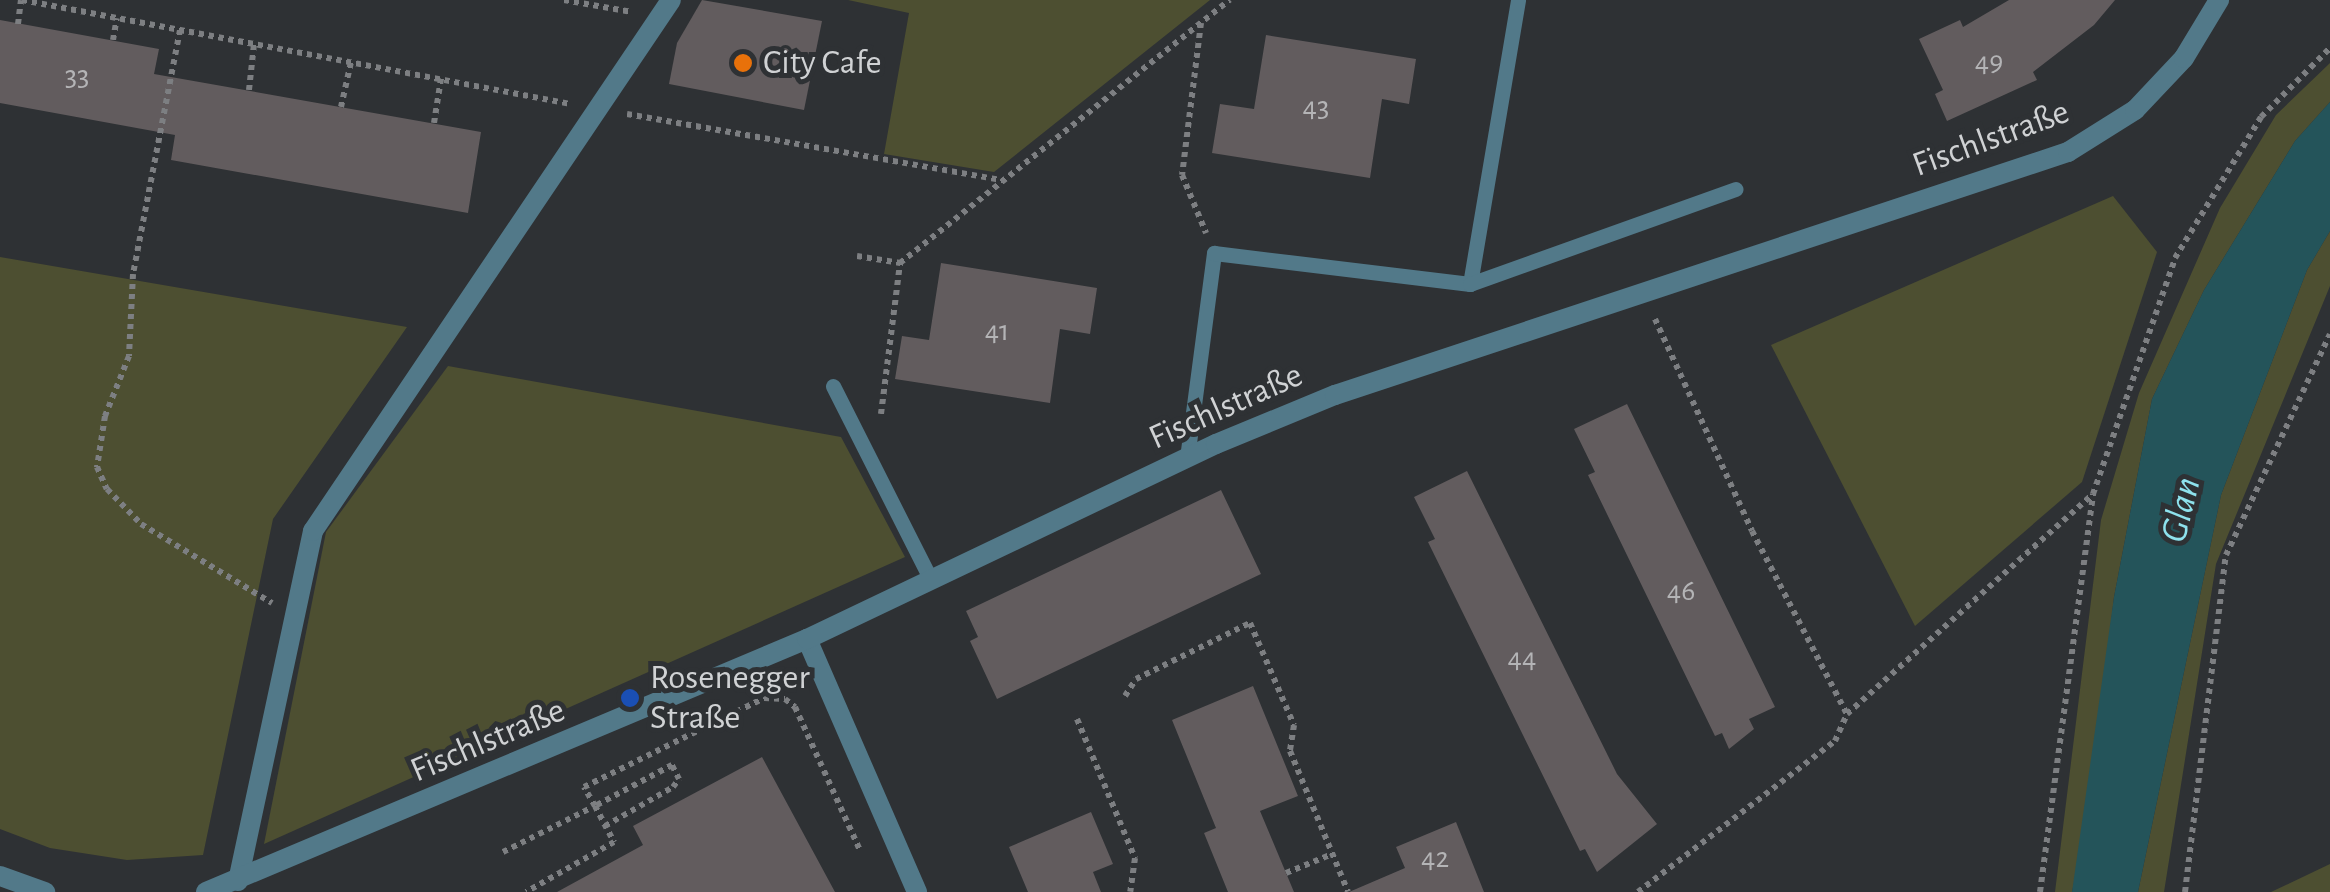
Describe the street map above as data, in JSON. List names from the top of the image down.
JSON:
{
  "streets": {
    "street": ["Fischlstraße"]
  },
  "water": ["Glan"],
  "places": ["City Cafe", "Rosenegger Straße"],
  "house_numbers": [
    "49",
    "33",
    "43",
    "41",
    "46",
    "44",
    "42"
  ]
}
